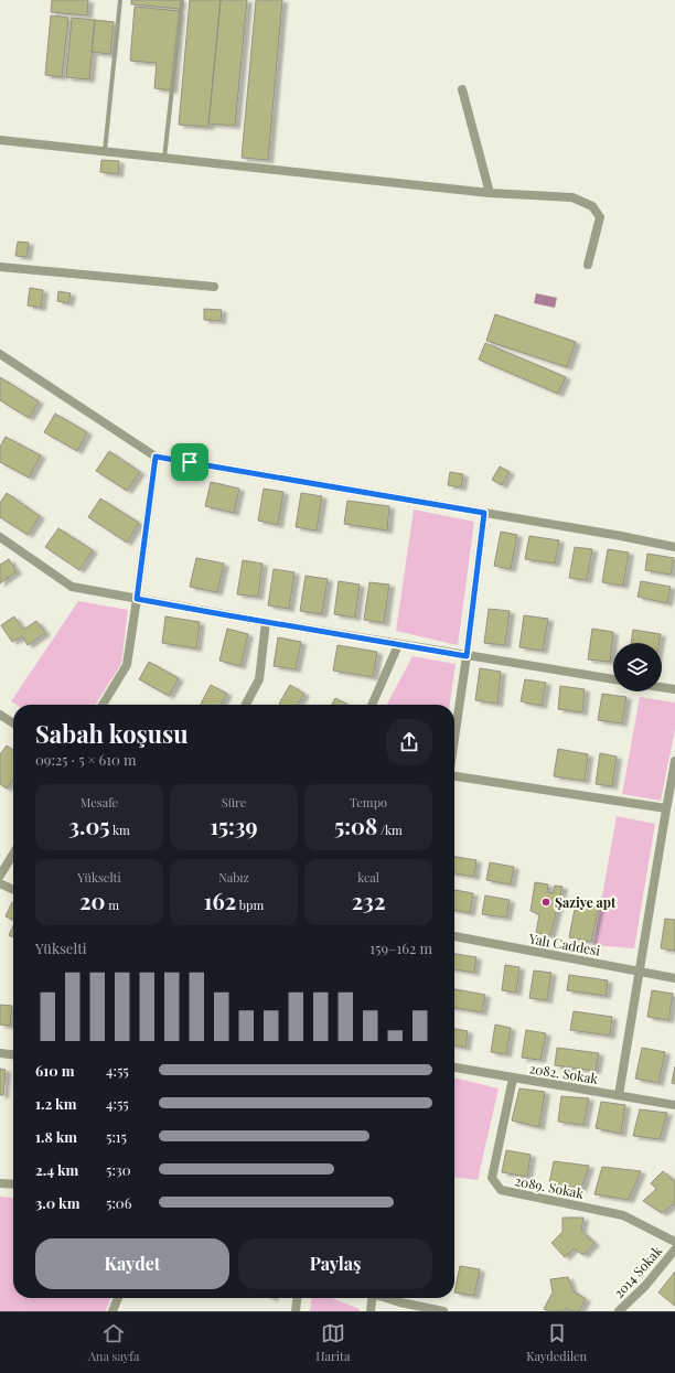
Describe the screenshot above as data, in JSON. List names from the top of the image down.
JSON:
{
  "streets": {
    "street": [
      "Yalı Caddesi",
      "2082. Sokak",
      "2089. Sokak",
      "2014 Sokak"
    ]
  },
  "crossings": [
    ["2082. Sokak", "2089. Sokak"]
  ],
  "places": ["Şaziye apt"],
  "page": {
    "heading": ["Sabah koşusu", "09:25 · 5 × 610 m"],
    "stats": [
      ["Mesafe", "3.05 km"],
      ["Süre", "15:39"],
      ["Tempo", "5:08 /km"],
      ["Yükselti", "20 m"],
      ["Nabız", "162 bpm"],
      ["kcal", "232"]
    ],
    "chart": ["Yükselti", "159–162 m"],
    "list": [
      {
        "name": "610 m",
        "note": "4:55"
      },
      {
        "name": "1.2 km",
        "note": "4:55"
      },
      {
        "name": "1.8 km",
        "note": "5:15"
      },
      {
        "name": "2.4 km",
        "note": "5:30"
      },
      {
        "name": "3.0 km",
        "note": "5:06"
      }
    ],
    "buttons": ["Kaydet", "Paylaş"],
    "tabs": ["Ana sayfa", "Harita", "Kaydedilen"]
  }
}
